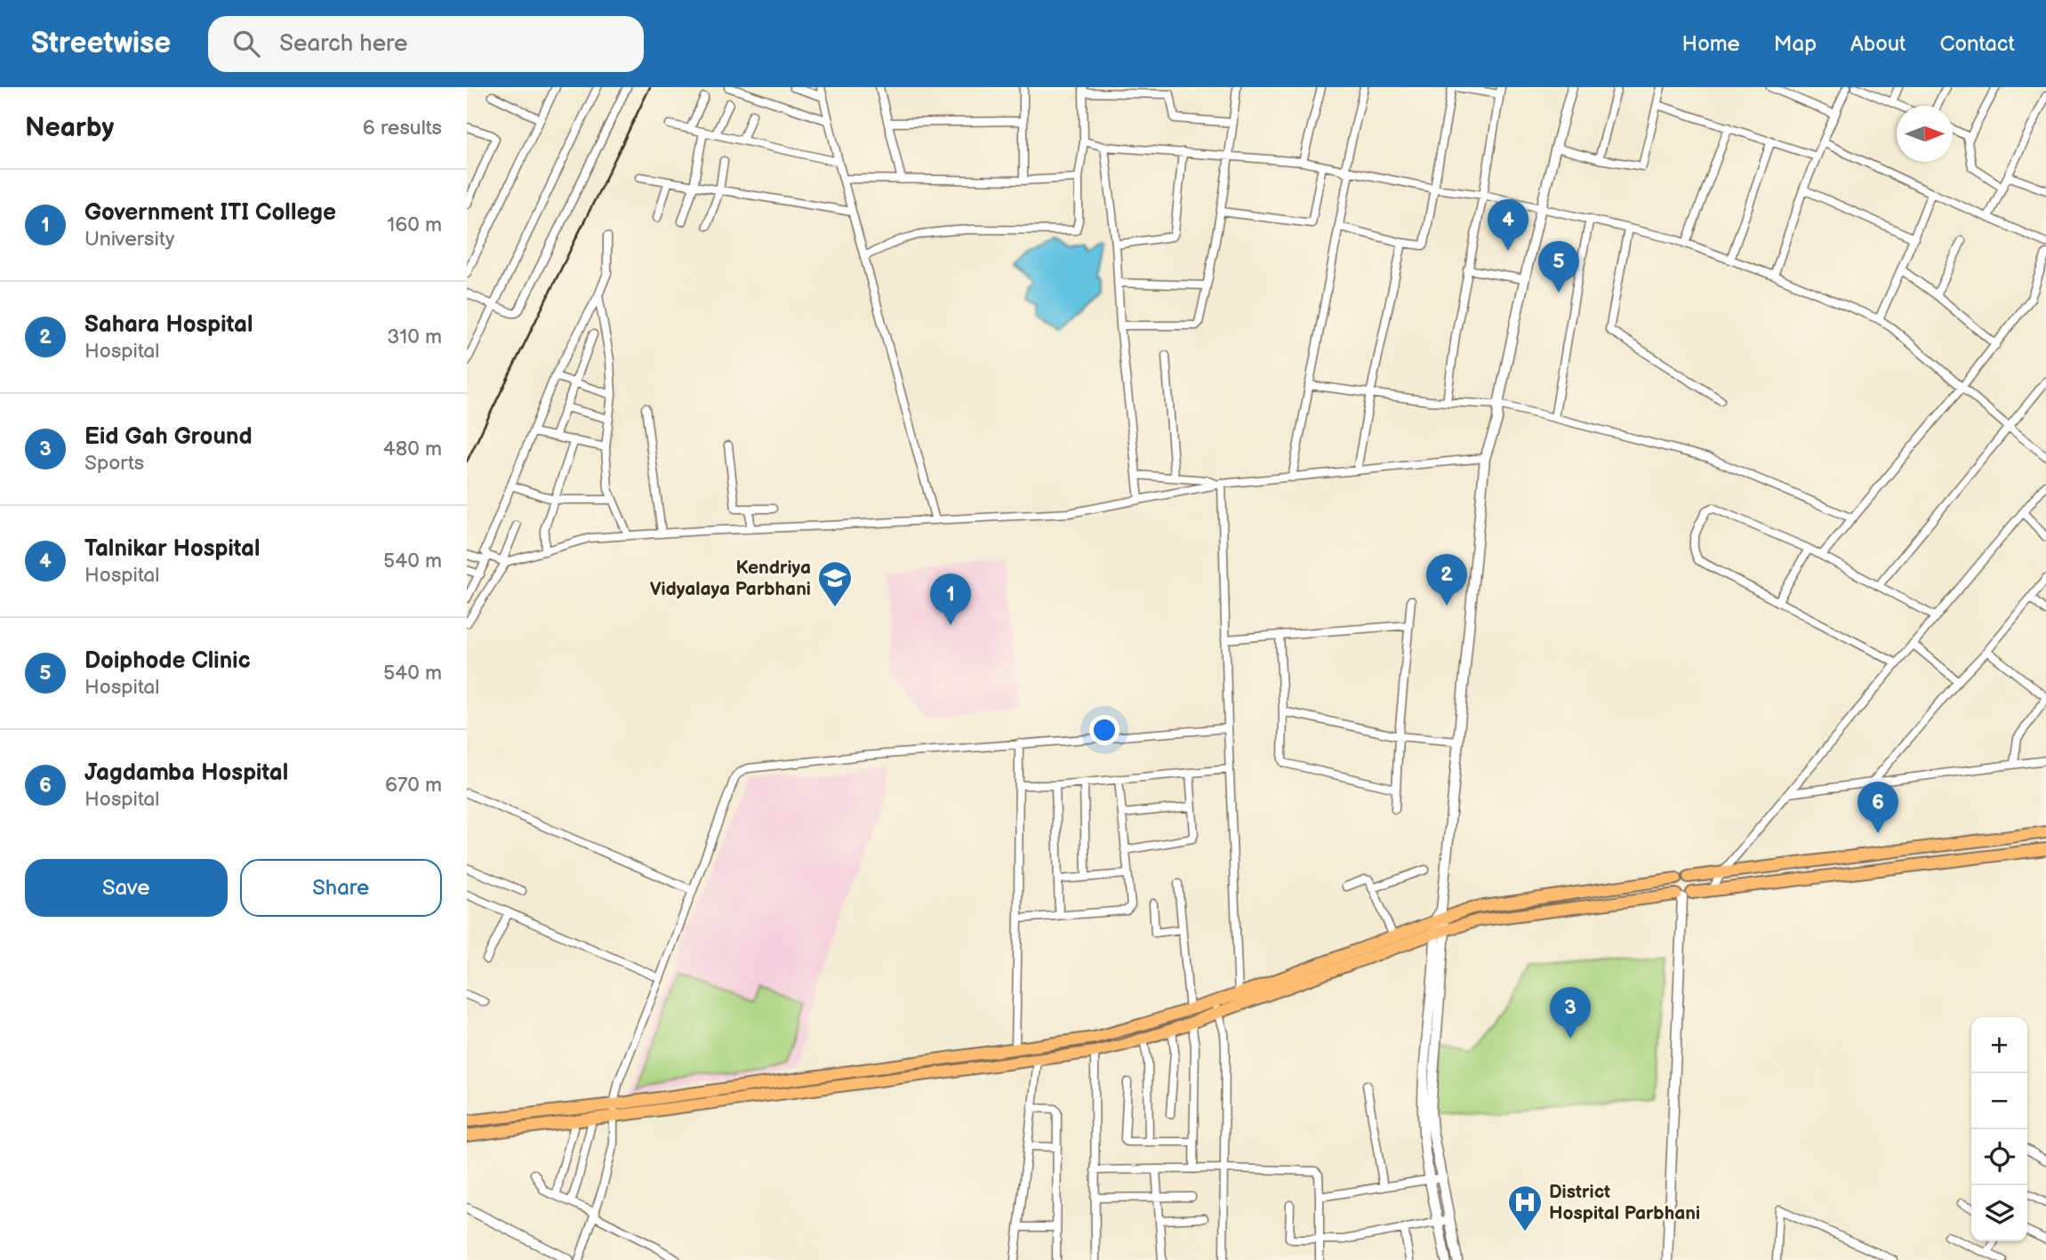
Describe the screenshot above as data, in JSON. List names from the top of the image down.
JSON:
{
  "places": {
    "school or university": ["Kendriya Vidyalaya Parbhani"],
    "hospital": ["District Hospital Parbhani"]
  },
  "north": "right",
  "page": {
    "header": "Streetwise",
    "search": "Search here",
    "nav": [
      "Home",
      "Map",
      "About",
      "Contact"
    ],
    "heading": ["Nearby", "6 results"],
    "list": [
      {
        "mark": "1",
        "name": "Government ITI College",
        "note": "University",
        "value": "160 m"
      },
      {
        "mark": "2",
        "name": "Sahara Hospital",
        "note": "Hospital",
        "value": "310 m"
      },
      {
        "mark": "3",
        "name": "Eid Gah Ground",
        "note": "Sports",
        "value": "480 m"
      },
      {
        "mark": "4",
        "name": "Talnikar Hospital",
        "note": "Hospital",
        "value": "540 m"
      },
      {
        "mark": "5",
        "name": "Doiphode Clinic",
        "note": "Hospital",
        "value": "540 m"
      },
      {
        "mark": "6",
        "name": "Jagdamba Hospital",
        "note": "Hospital",
        "value": "670 m"
      }
    ],
    "pins": [
      "4",
      "5",
      "2",
      "1",
      "6",
      "3"
    ],
    "buttons": ["Save", "Share"],
    "map_buttons": ["+", "−"]
  }
}
